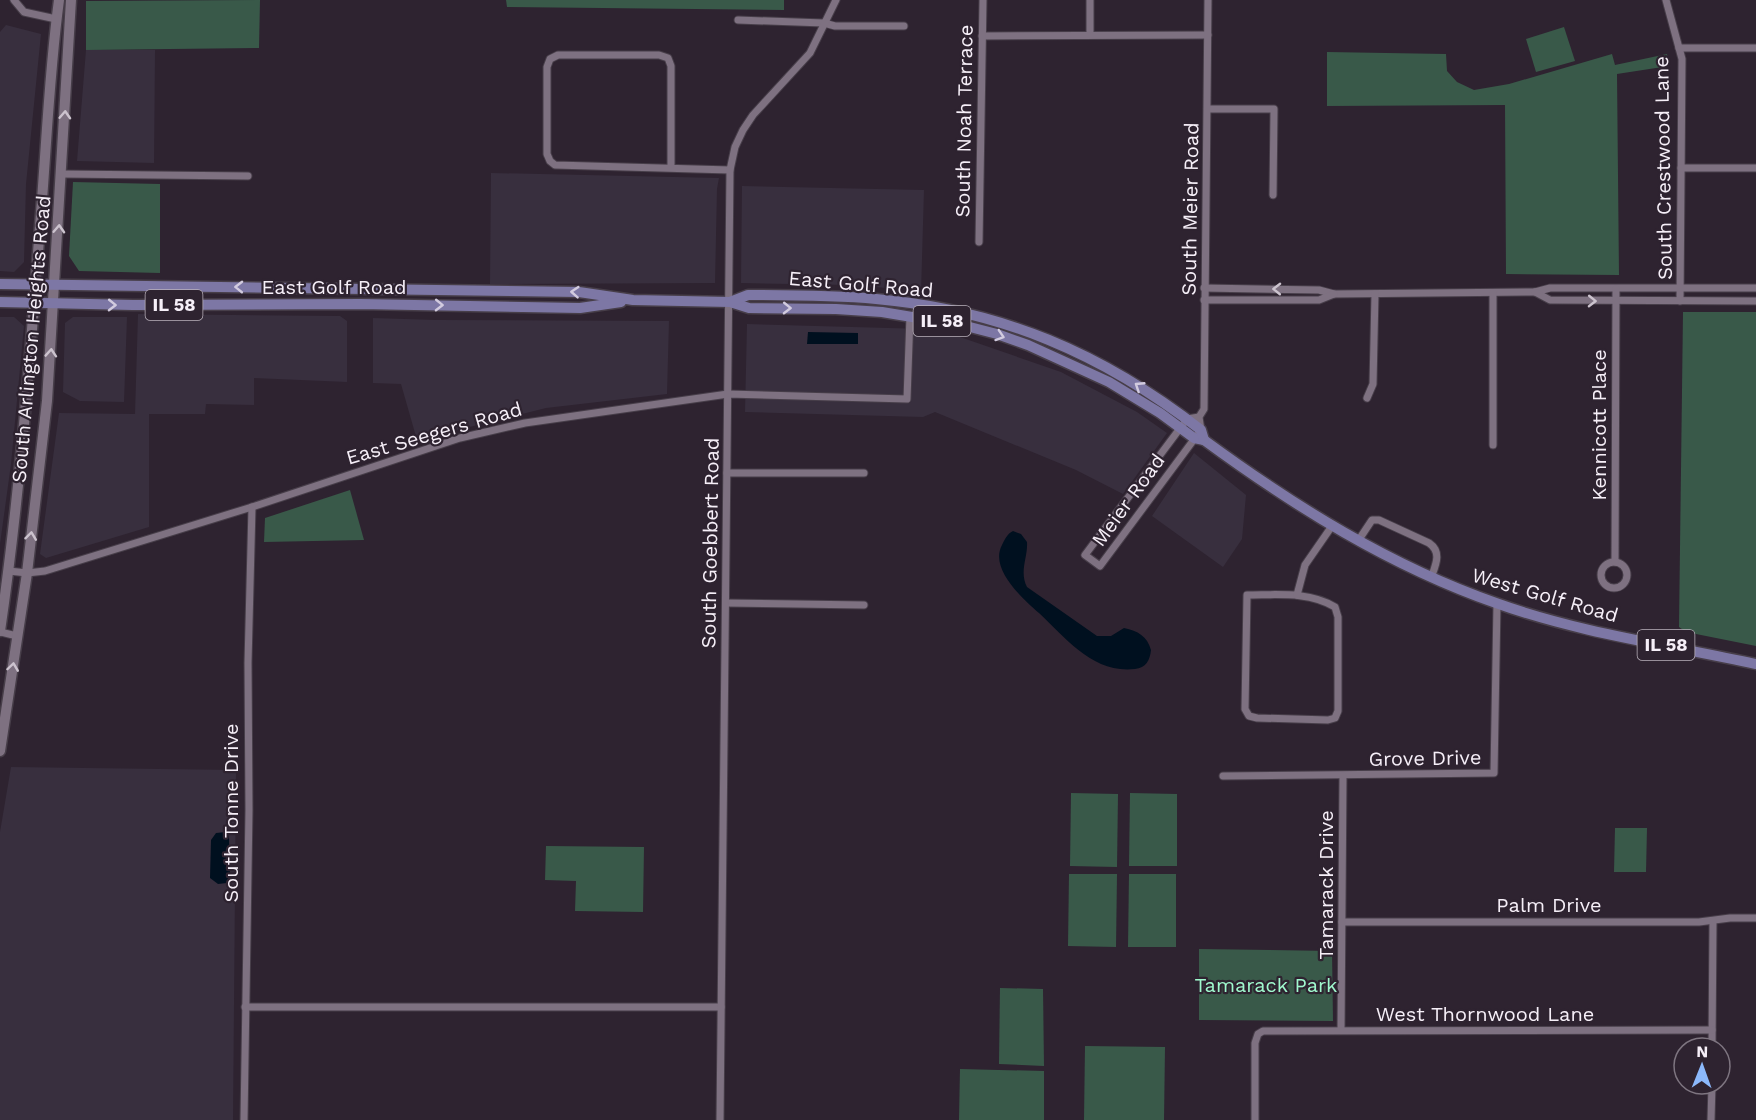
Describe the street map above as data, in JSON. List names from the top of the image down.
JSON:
{
  "streets": {
    "main road": [
      "East Golf Road",
      "IL 58",
      "South Arlington Heights Road",
      "West Golf Road"
    ],
    "street": [
      "South Noah Terrace",
      "South Crestwood Lane",
      "South Meier Road",
      "Kennicott Place",
      "East Seegers Road",
      "Meier Road",
      "South Goebbert Road",
      "Grove Drive",
      "South Tonne Drive",
      "Tamarack Drive",
      "Palm Drive",
      "West Thornwood Lane"
    ]
  },
  "crossings": [
    ["South Meier Road", "East Golf Road"],
    ["South Meier Road", "Meier Road"],
    ["East Golf Road", "IL 58"],
    ["East Golf Road", "South Arlington Heights Road"],
    ["East Golf Road", "East Seegers Road"],
    ["East Golf Road", "Meier Road"],
    ["East Golf Road", "South Goebbert Road"],
    ["East Golf Road", "West Golf Road"],
    ["IL 58", "South Arlington Heights Road"],
    ["South Arlington Heights Road", "East Seegers Road"],
    ["East Seegers Road", "South Goebbert Road"],
    ["East Seegers Road", "South Tonne Drive"],
    ["West Golf Road", "Grove Drive"],
    ["Grove Drive", "Tamarack Drive"],
    ["Tamarack Drive", "Palm Drive"],
    ["Tamarack Drive", "West Thornwood Lane"]
  ],
  "parks": ["Tamarack Park"],
  "north": "top"
}
